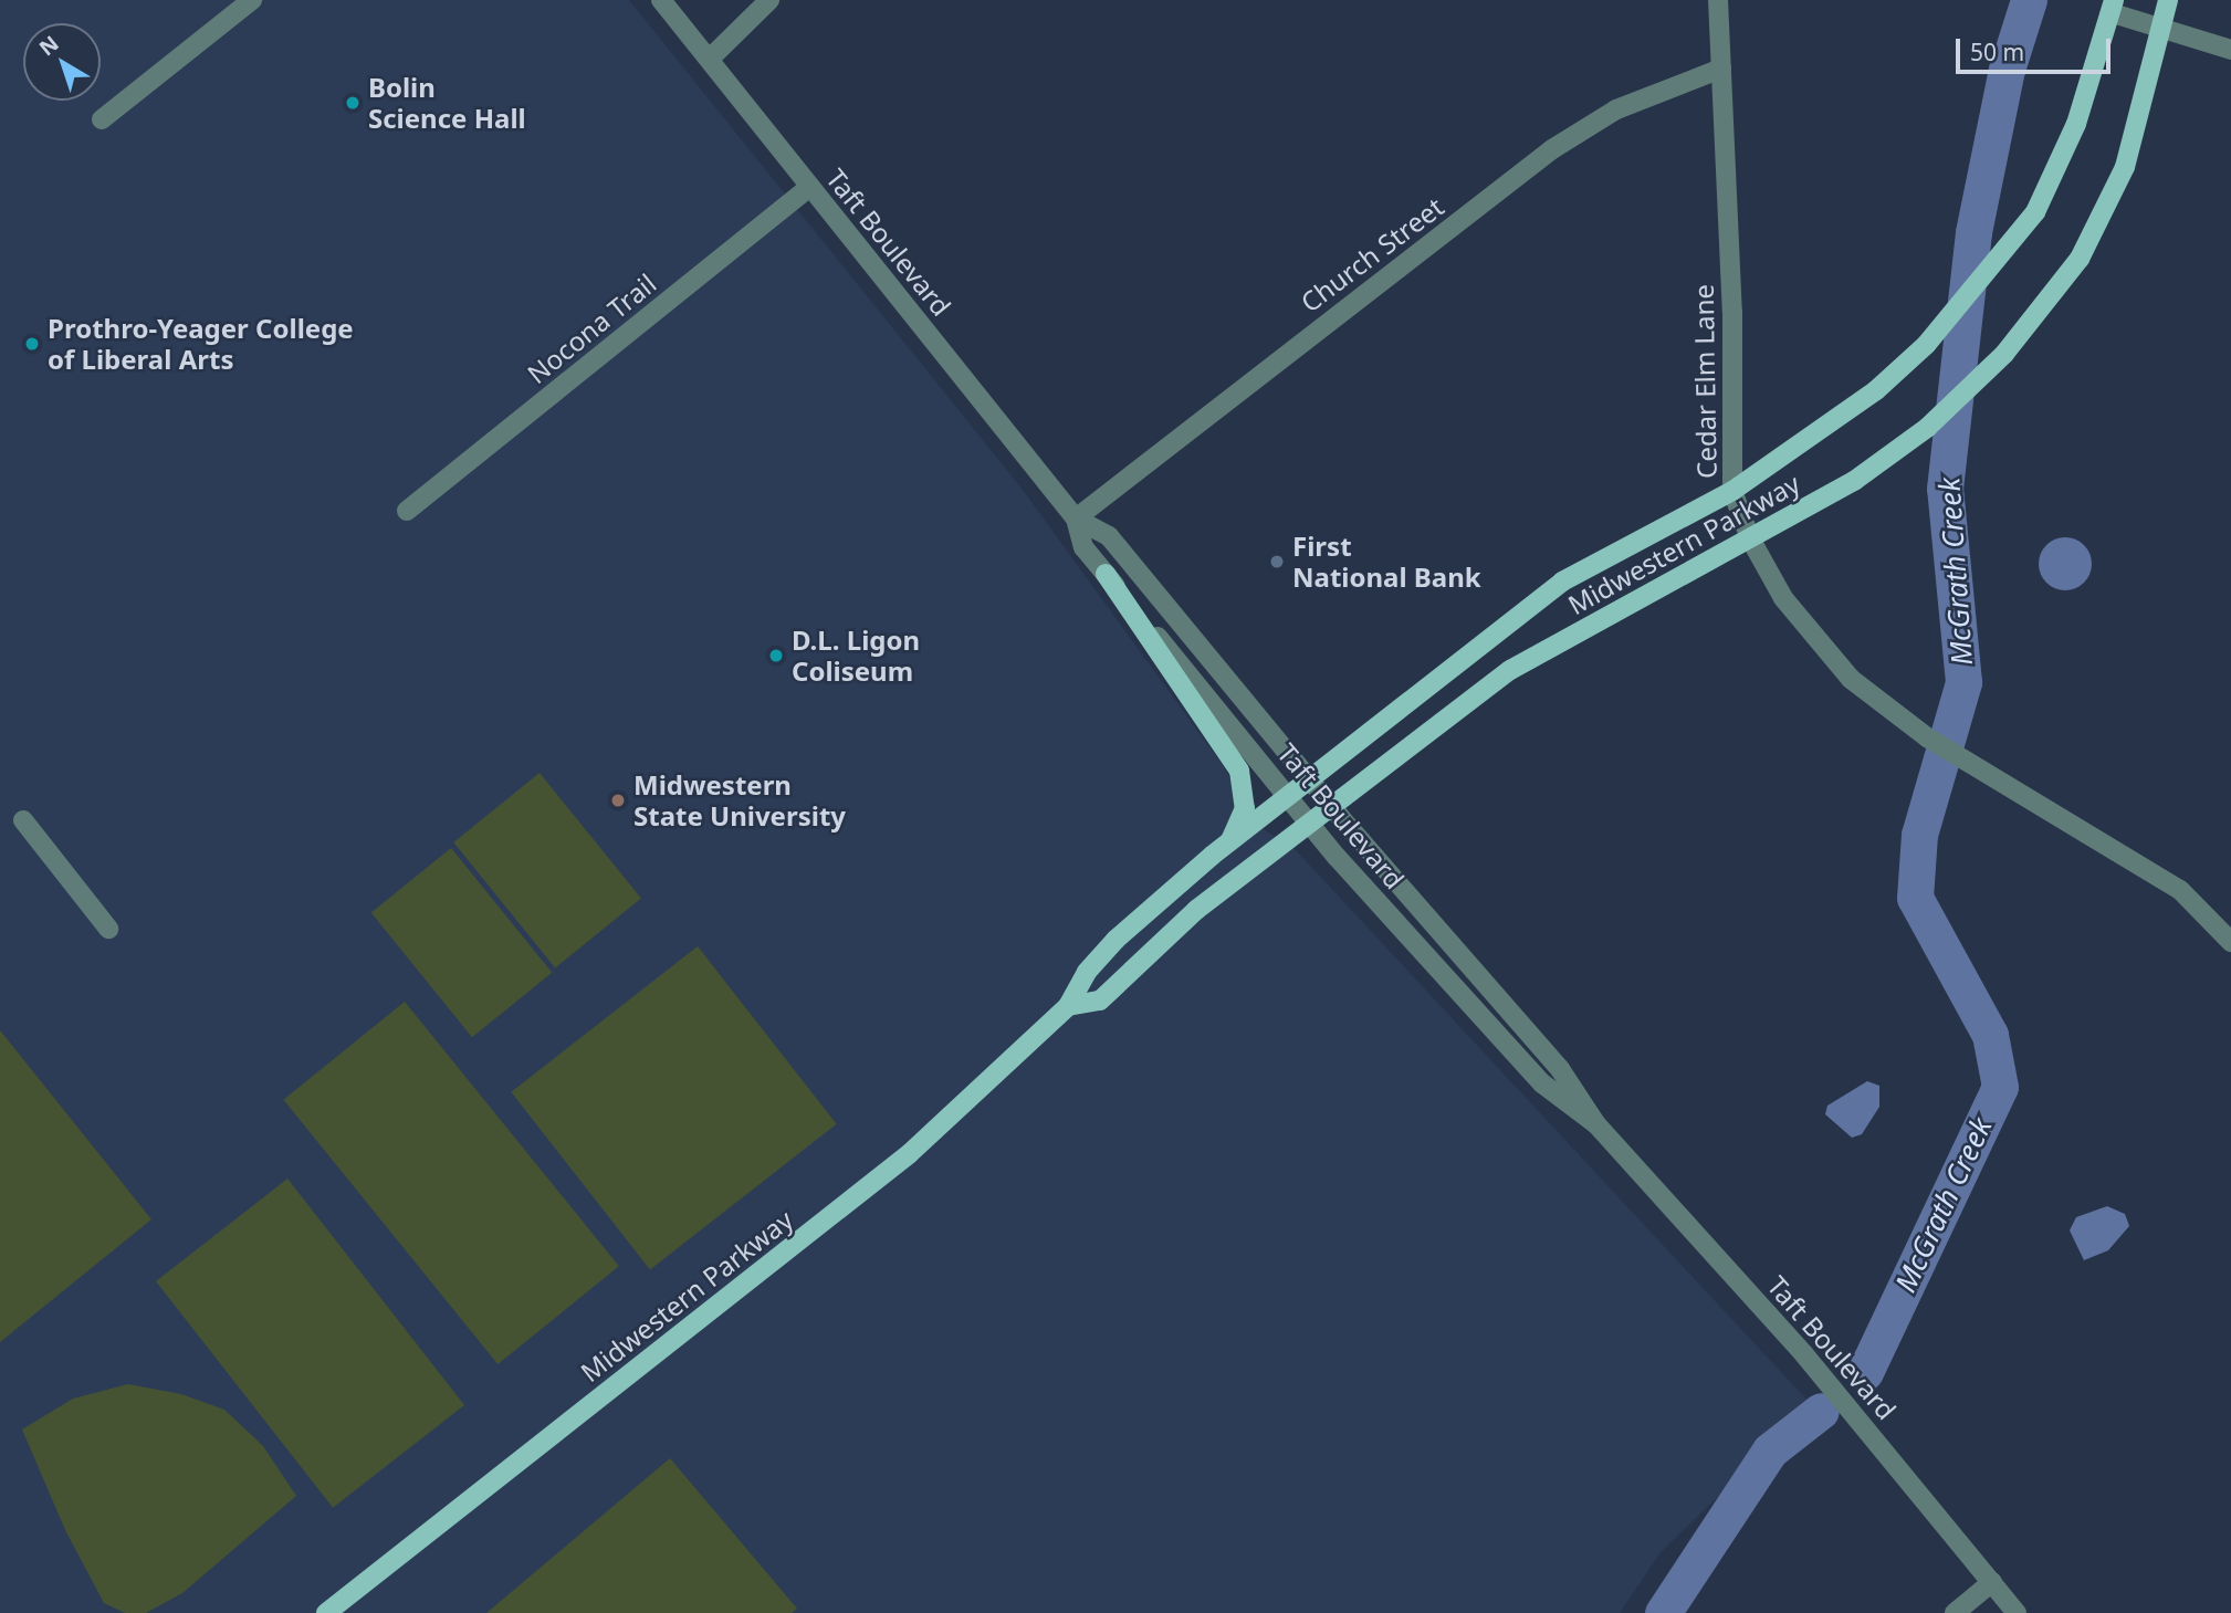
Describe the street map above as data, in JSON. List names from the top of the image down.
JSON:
{
  "streets": {
    "main road": ["Midwestern Parkway"],
    "street": [
      "Taft Boulevard",
      "Church Street",
      "Nocona Trail",
      "Cedar Elm Lane"
    ]
  },
  "crossings": [
    ["Taft Boulevard", "Church Street"],
    ["Taft Boulevard", "Nocona Trail"],
    ["Taft Boulevard", "Midwestern Parkway"],
    ["Church Street", "Cedar Elm Lane"],
    ["Cedar Elm Lane", "Midwestern Parkway"]
  ],
  "water": ["McGrath Creek"],
  "places": [
    "Bolin Science Hall",
    "Prothro-Yeager College of Liberal Arts",
    "First National Bank",
    "D.L. Ligon Coliseum",
    "Midwestern State University"
  ],
  "scale_bar": "50 m",
  "north": "top left"
}
